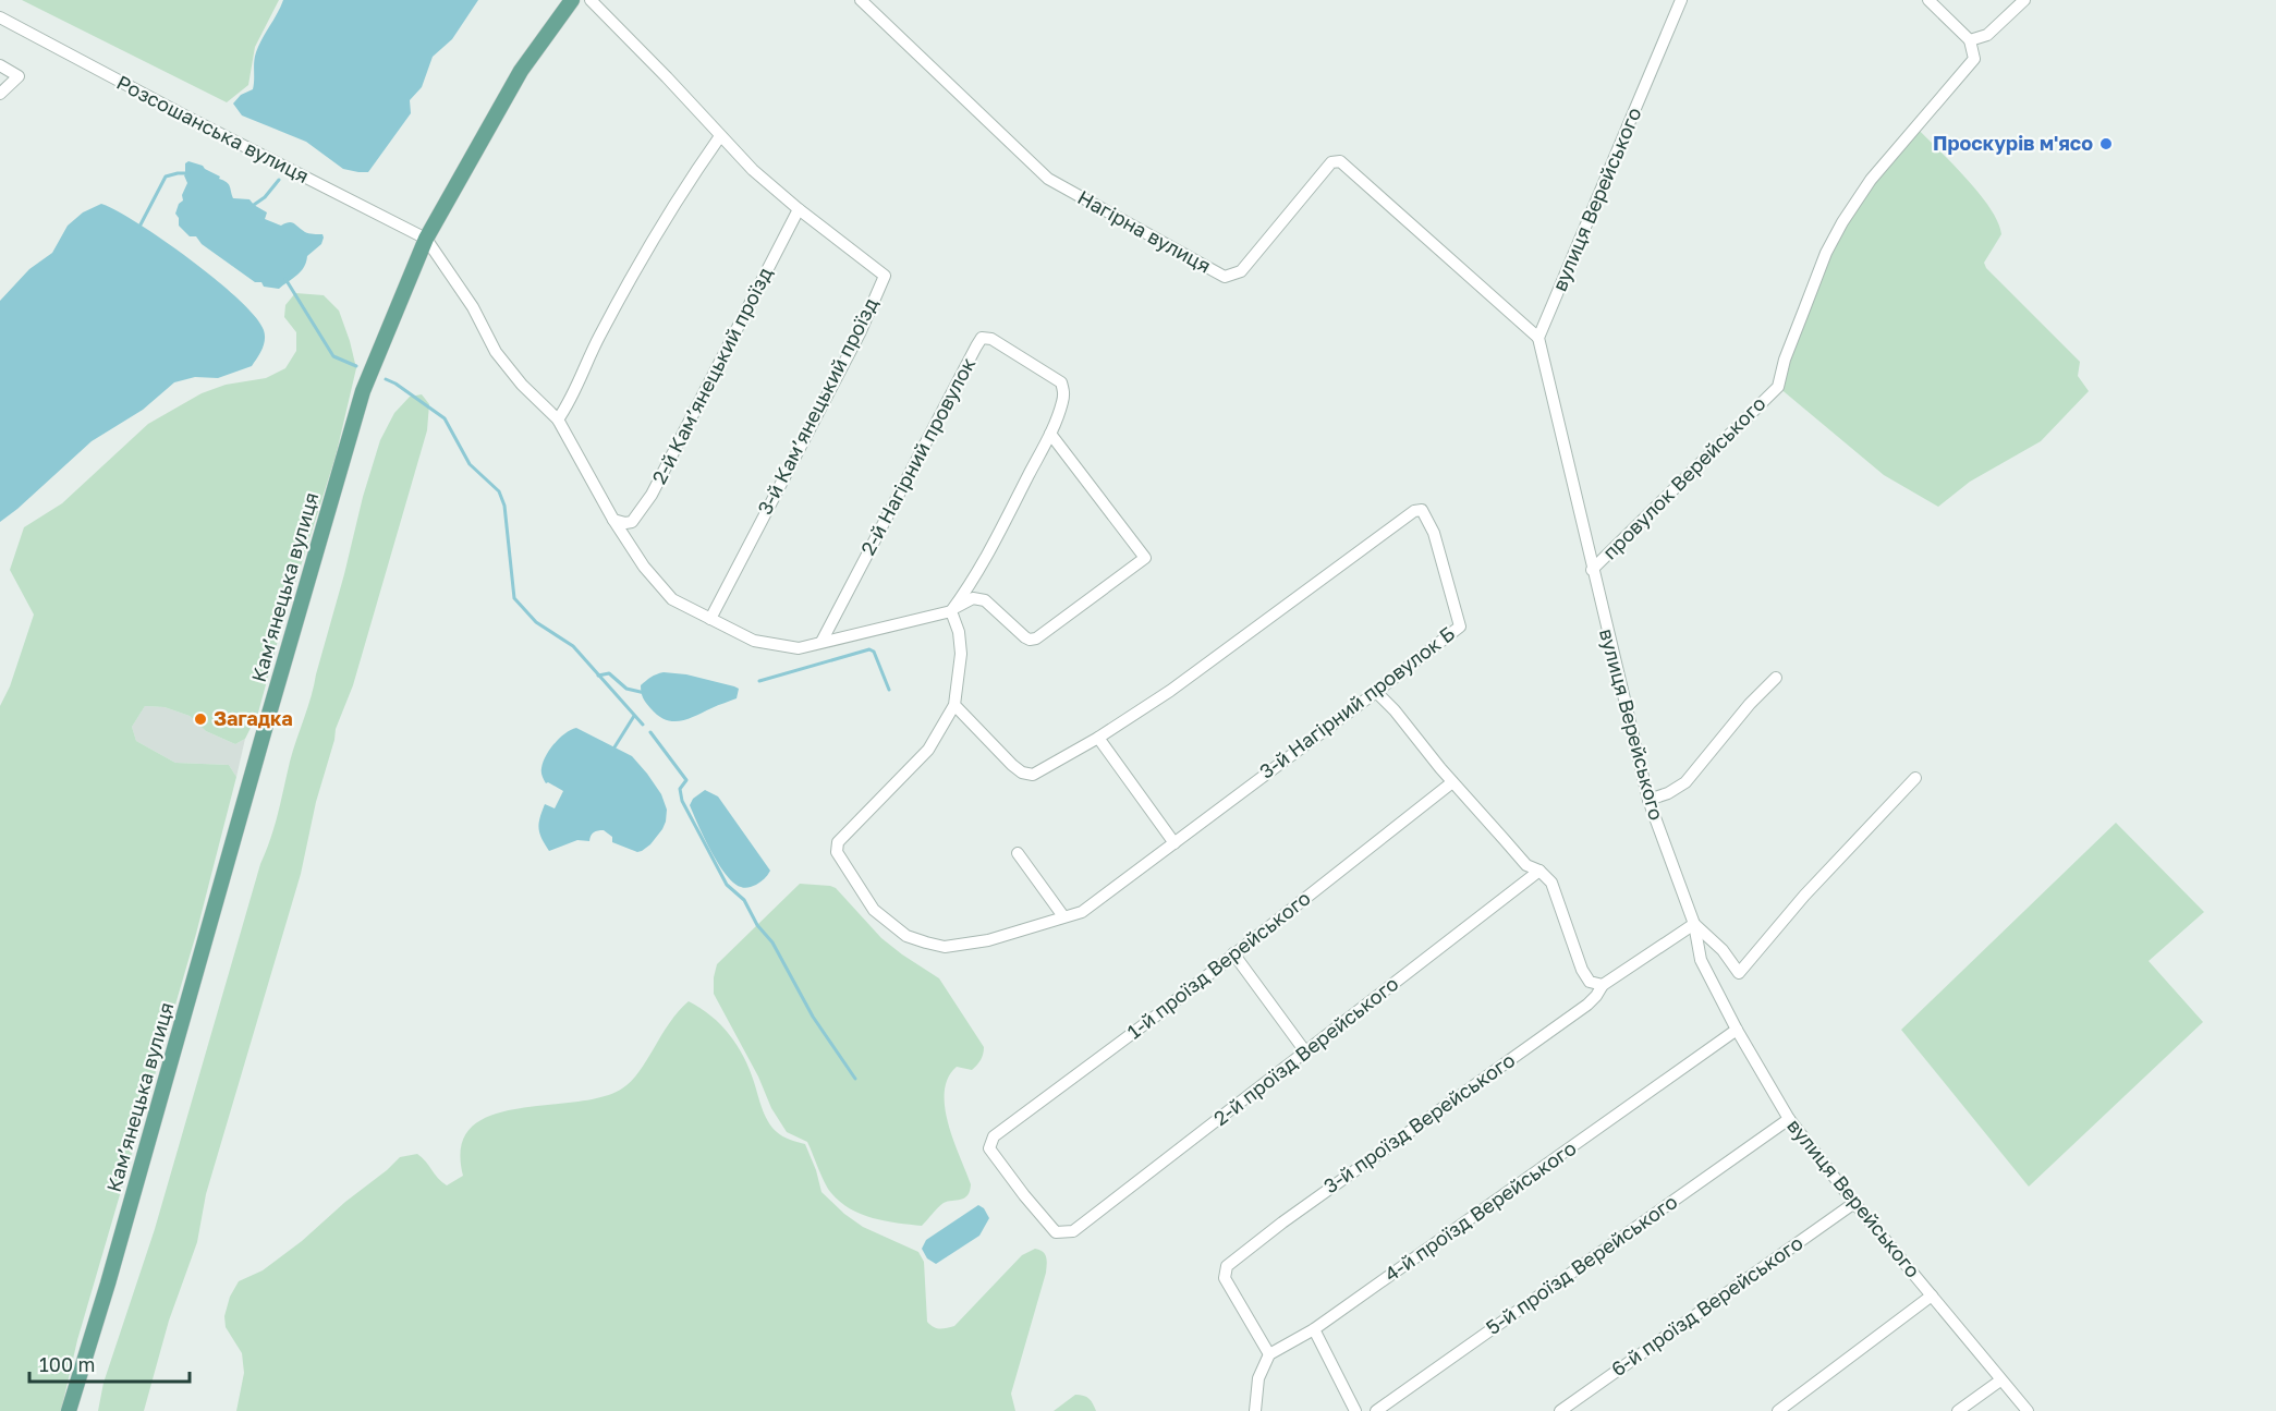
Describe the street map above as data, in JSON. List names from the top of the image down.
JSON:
{
  "streets": {
    "main road": ["Камʼянецька вулиця"],
    "street": [
      "Розсошанська вулиця",
      "вулиця Верейського",
      "Нагірна вулиця",
      "2-й Камʼянецький проїзд",
      "3-й Камʼянецький проїзд",
      "2-й Нагірний провулок",
      "провулок Верейського",
      "3-й Нагірний провулок Б",
      "1-й проїзд Верейського",
      "2-й проїзд Верейського",
      "3-й проїзд Верейського",
      "4-й проїзд Верейського",
      "5-й проїзд Верейського",
      "6-й проїзд Верейського"
    ]
  },
  "crossings": [
    ["Розсошанська вулиця", "Камʼянецька вулиця"],
    ["вулиця Верейського", "Нагірна вулиця"],
    ["вулиця Верейського", "провулок Верейського"],
    ["вулиця Верейського", "3-й проїзд Верейського"],
    ["вулиця Верейського", "4-й проїзд Верейського"],
    ["вулиця Верейського", "5-й проїзд Верейського"],
    ["вулиця Верейського", "6-й проїзд Верейського"],
    ["2-й Камʼянецький проїзд", "3-й Камʼянецький проїзд"],
    ["1-й проїзд Верейського", "2-й проїзд Верейського"],
    ["3-й проїзд Верейського", "4-й проїзд Верейського"]
  ],
  "places": ["Проскурів м'ясо", "Загадка"],
  "scale_bar": "100 m"
}
